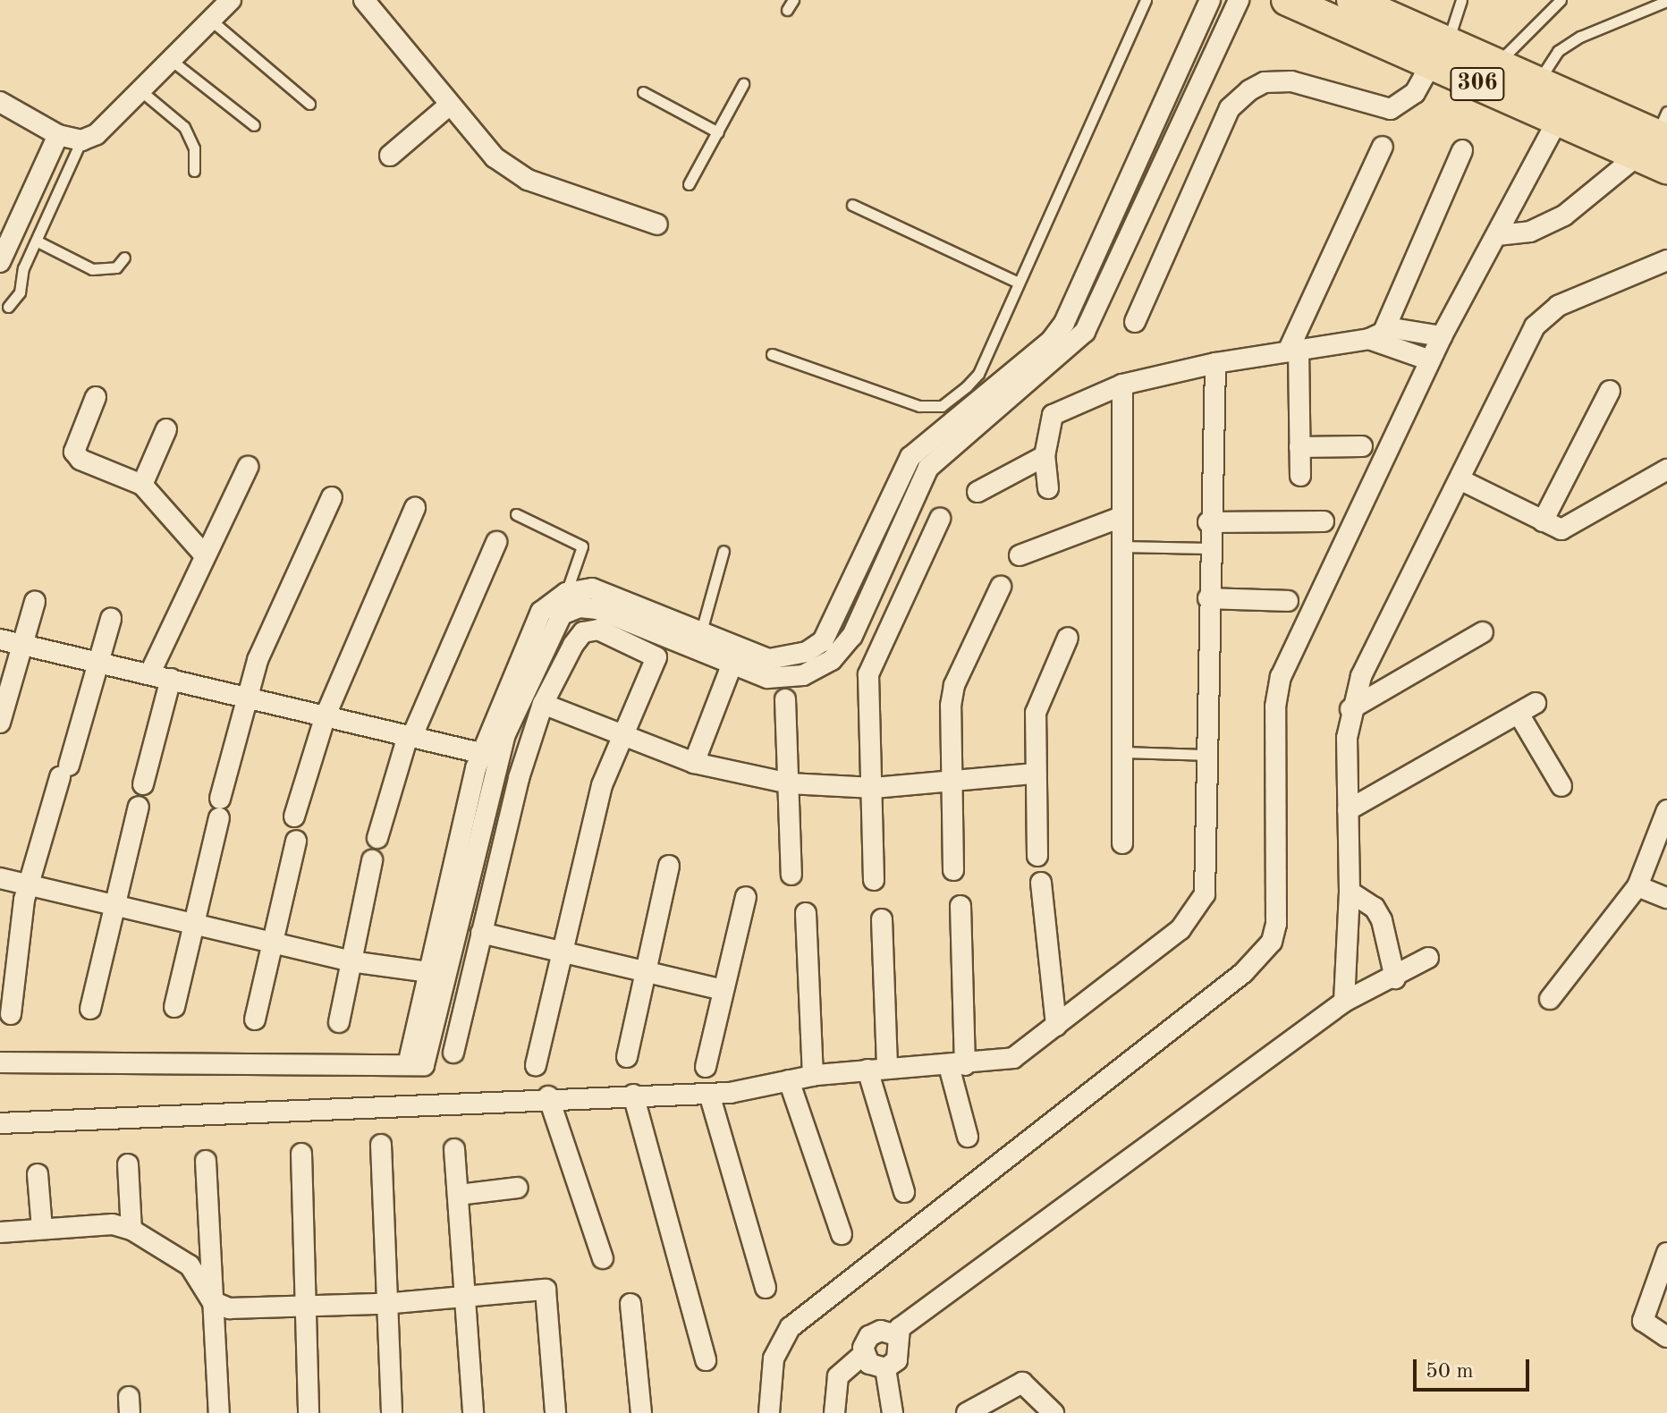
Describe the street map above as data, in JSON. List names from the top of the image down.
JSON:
{
  "streets": {
    "main road": ["306"]
  },
  "scale_bar": "50 m"
}
